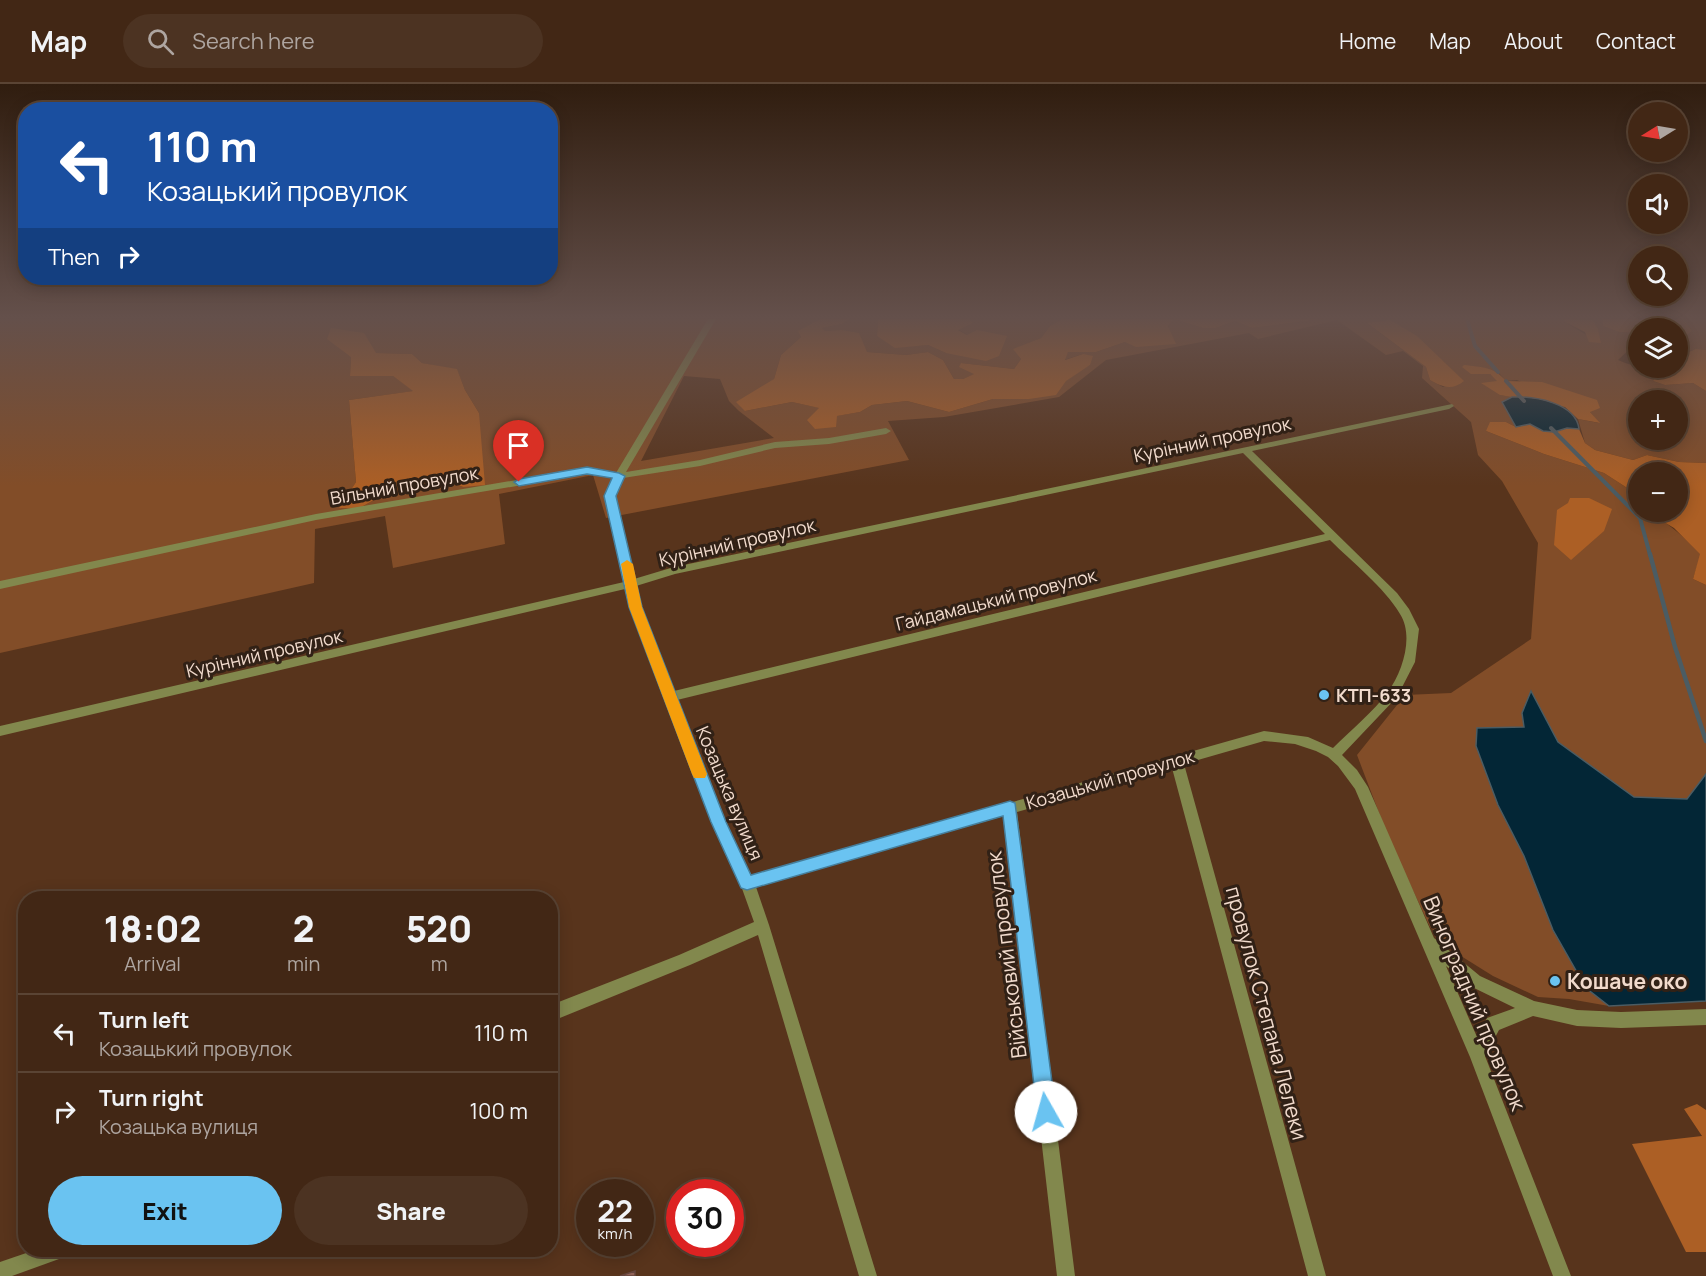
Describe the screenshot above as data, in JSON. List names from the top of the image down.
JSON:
{
  "streets": {
    "street": [
      "Курінний провулок",
      "Вільний провулок",
      "Гайдамацький провулок",
      "Козацький провулок",
      "Козацька вулиця",
      "Військовий провулок",
      "Виноградний провулок",
      "провулок Степана Лелеки"
    ]
  },
  "crossings": [
    ["Курінний провулок", "Козацька вулиця"],
    ["Вільний провулок", "Козацька вулиця"],
    ["Гайдамацький провулок", "Козацька вулиця"],
    ["Козацький провулок", "Козацька вулиця"],
    ["Козацький провулок", "Військовий провулок"],
    ["Козацький провулок", "Виноградний провулок"],
    ["Козацький провулок", "провулок Степана Лелеки"]
  ],
  "places": ["КТП-633", "Кошаче око"],
  "north": "left",
  "page": {
    "header": "Map",
    "search": "Search here",
    "nav": [
      "Home",
      "Map",
      "About",
      "Contact"
    ],
    "map_buttons": ["+", "−"],
    "turn": ["110 m", "Козацький провулок"],
    "then": "Then",
    "eta": [
      "18:02",
      "Arrival",
      "2",
      "min",
      "520",
      "m"
    ],
    "list": [
      {
        "name": "Turn left",
        "note": "Козацький провулок",
        "value": "110 m"
      },
      {
        "name": "Turn right",
        "note": "Козацька вулиця",
        "value": "100 m"
      }
    ],
    "buttons": ["Exit", "Share"],
    "speed": "22 km/h",
    "limit": "30"
  }
}
